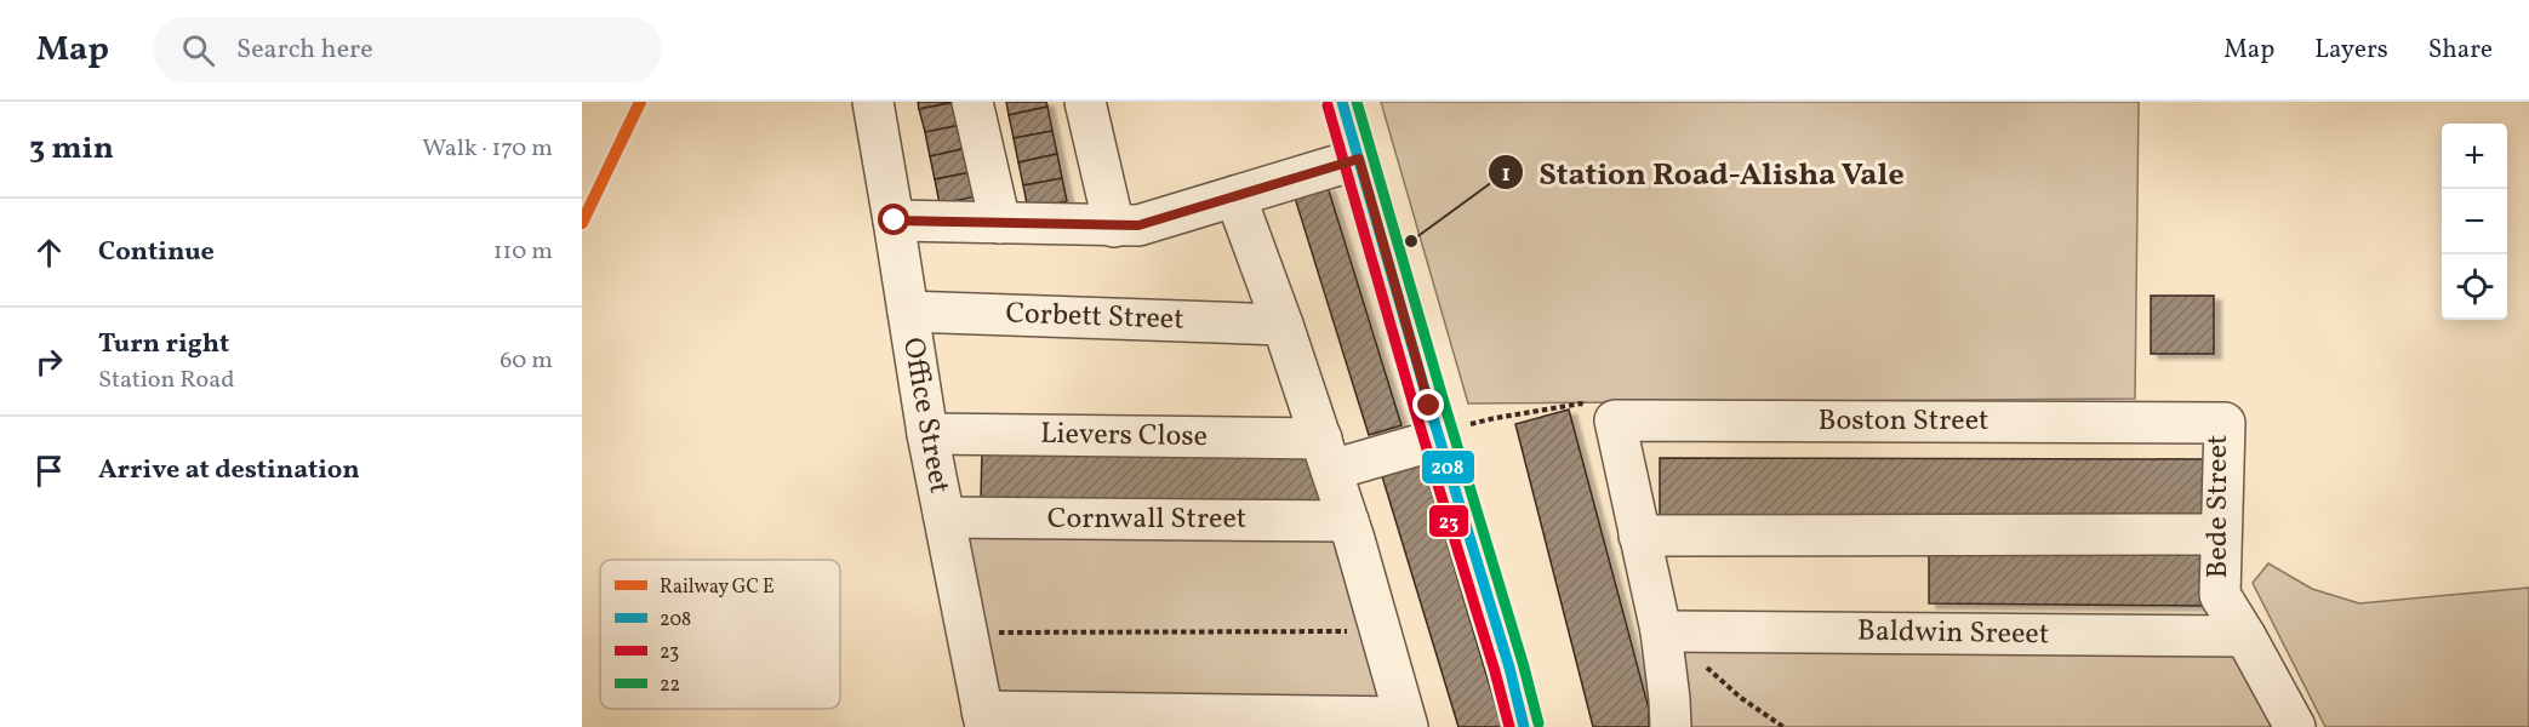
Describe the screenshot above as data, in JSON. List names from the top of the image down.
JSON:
{
  "streets": {
    "street": [
      "Corbett Street",
      "Office Street",
      "Boston Street",
      "Lievers Close",
      "Bede Street",
      "Cornwall Street",
      "Baldwin Sreeet"
    ]
  },
  "crossings": [
    ["Corbett Street", "Office Street"],
    ["Office Street", "Lievers Close"],
    ["Office Street", "Cornwall Street"],
    ["Boston Street", "Bede Street"],
    ["Bede Street", "Baldwin Sreeet"]
  ],
  "places": ["Station Road-Alisha Vale"],
  "lines": ["transit line 208", "transit line 22", "transit line 23"],
  "legend": [
    "Railway GC E",
    "208",
    "23",
    "22"
  ],
  "page": {
    "header": "Map",
    "search": "Search here",
    "nav": ["Map", "Layers", "Share"],
    "heading": ["3 min", "Walk · 170 m"],
    "map_buttons": ["+", "−"],
    "list": [
      ["Continue", "110 m"],
      ["Turn right", "Station Road", "60 m"],
      "Arrive at destination"
    ]
  }
}
